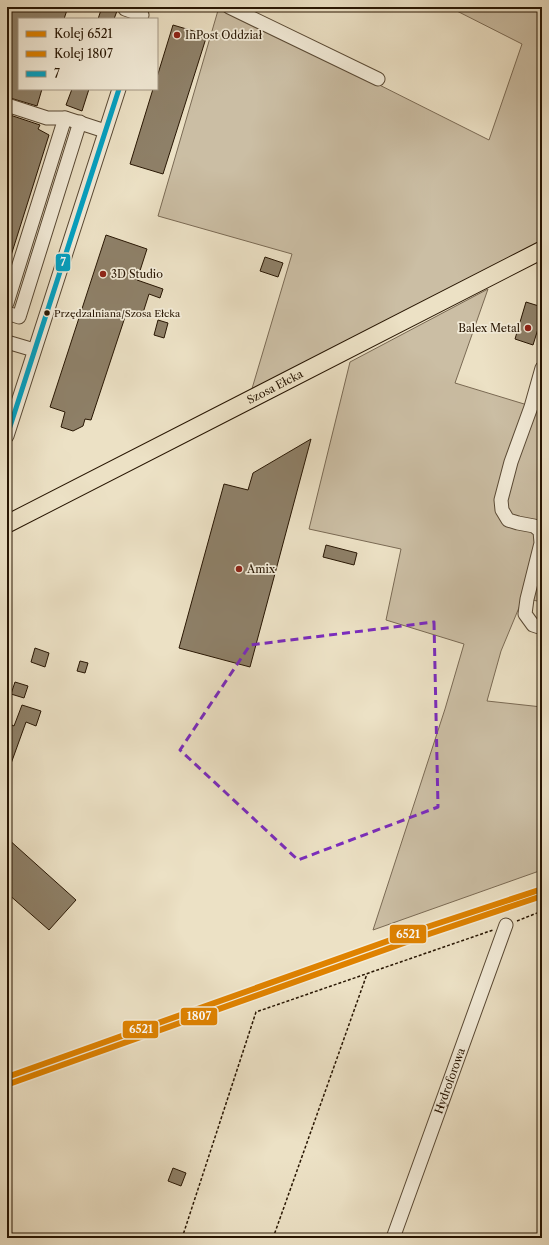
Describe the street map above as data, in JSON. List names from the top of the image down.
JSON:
{
  "streets": {
    "main road": ["Szosa Ełcka"],
    "street": ["Hydroforowa"]
  },
  "places": [
    "InPost Oddział",
    "3D Studio",
    "Przędzalniana/Szosa Ełcka",
    "Balex Metal",
    "Amix"
  ],
  "lines": ["transit line 7", "rail line 6521", "rail line 1807"],
  "legend": ["Kolej 6521", "Kolej 1807", "7"]
}
